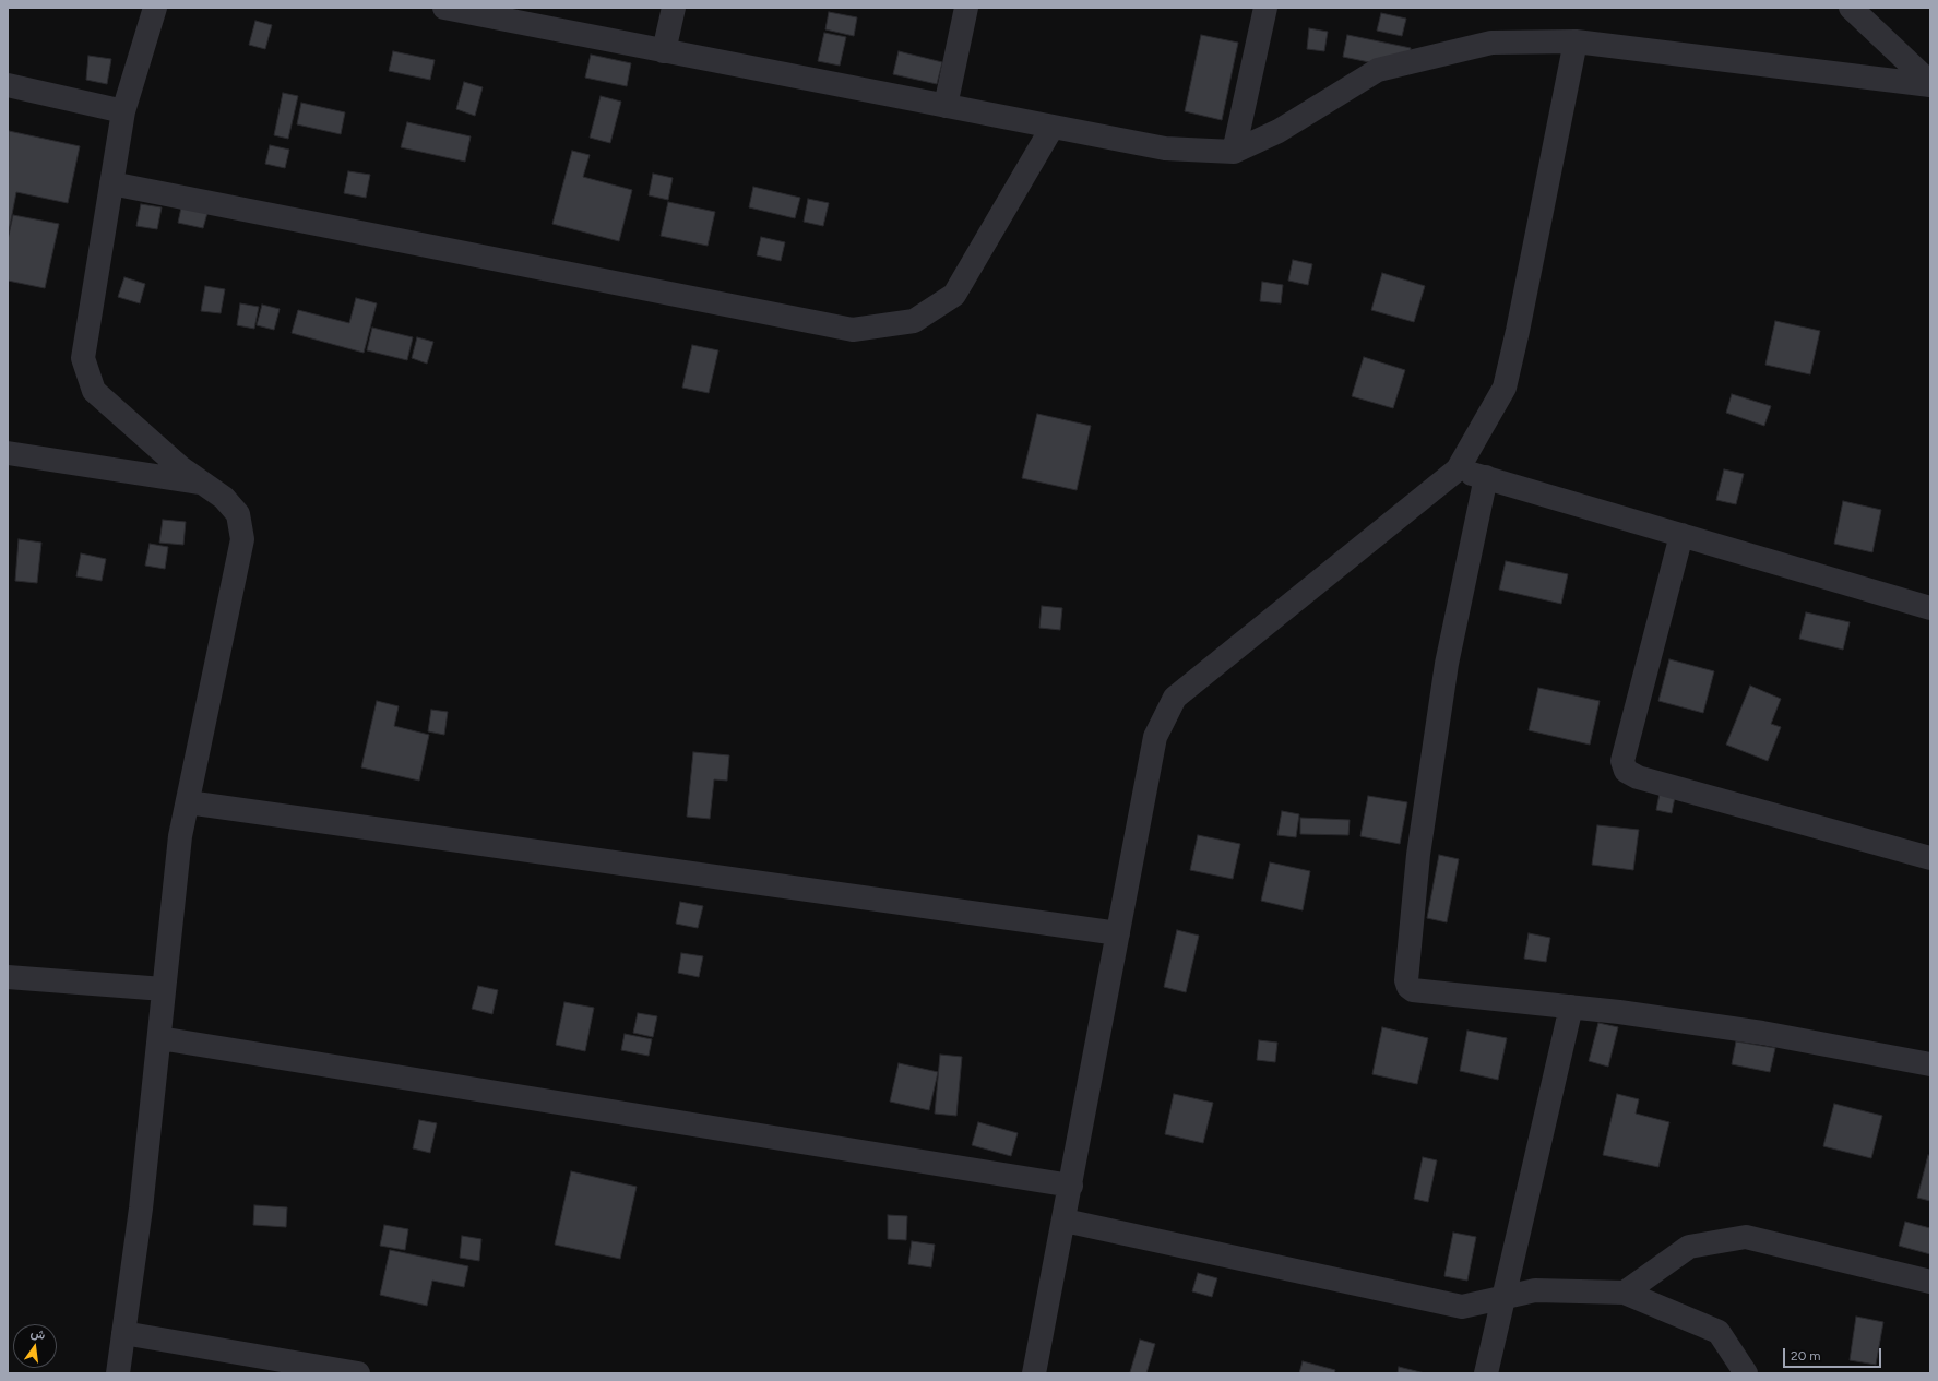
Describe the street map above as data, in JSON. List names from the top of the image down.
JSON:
{
  "scale_bar": "20 m",
  "north": "top"
}
